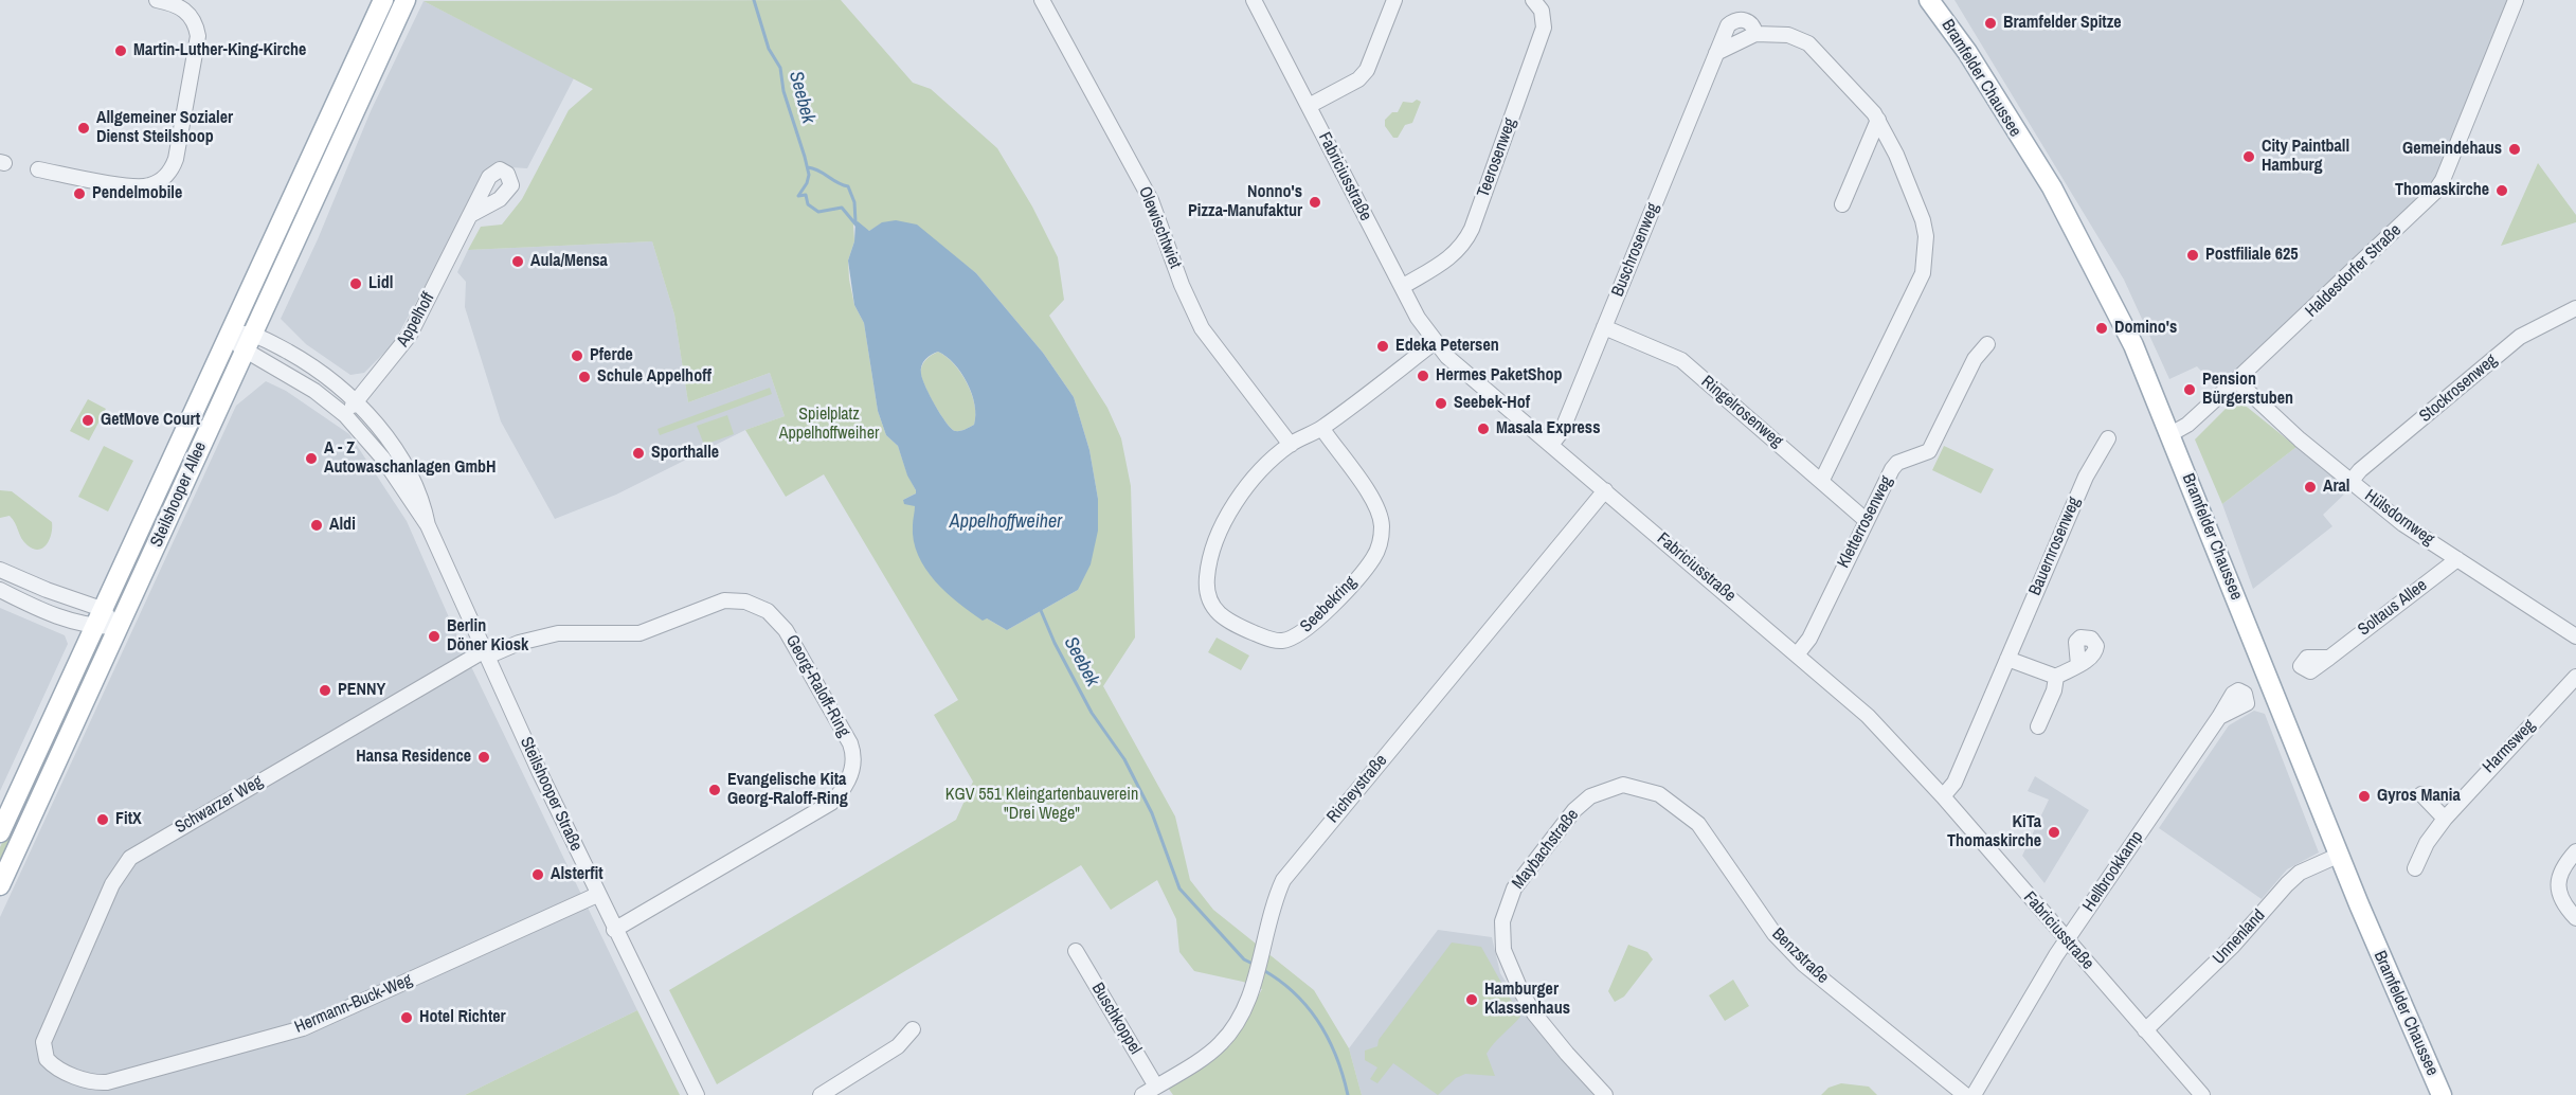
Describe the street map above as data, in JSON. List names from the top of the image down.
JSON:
{
  "streets": {
    "main road": ["Bramfelder Chaussee", "Steilshooper Allee"],
    "street": [
      "Teerosenweg",
      "Fabriciusstraße",
      "Olewischtwiet",
      "Buschrosenweg",
      "Haldesdorfer Straße",
      "Appelhoff",
      "Stockrosenweg",
      "Ringelrosenweg",
      "Hülsdornweg",
      "Kletterrosenweg",
      "Bauernrosenweg",
      "Seebekring",
      "Soltaus Allee",
      "Georg-Raloff-Ring",
      "Harmsweg",
      "Richeystraße",
      "Steilshooper Straße",
      "Schwarzer Weg",
      "Maybachstraße",
      "Hellbrookkamp",
      "Unnenland",
      "Benzstraße",
      "Hermann-Buck-Weg",
      "Buschkoppel"
    ]
  },
  "crossings": [
    ["Bramfelder Chaussee", "Haldesdorfer Straße"],
    ["Bramfelder Chaussee", "Unnenland"],
    ["Teerosenweg", "Fabriciusstraße"],
    ["Fabriciusstraße", "Buschrosenweg"],
    ["Fabriciusstraße", "Kletterrosenweg"],
    ["Fabriciusstraße", "Bauernrosenweg"],
    ["Fabriciusstraße", "Seebekring"],
    ["Fabriciusstraße", "Richeystraße"],
    ["Fabriciusstraße", "Hellbrookkamp"],
    ["Fabriciusstraße", "Unnenland"],
    ["Olewischtwiet", "Seebekring"],
    ["Buschrosenweg", "Ringelrosenweg"],
    ["Haldesdorfer Straße", "Hülsdornweg"],
    ["Appelhoff", "Steilshooper Straße"],
    ["Stockrosenweg", "Hülsdornweg"],
    ["Ringelrosenweg", "Kletterrosenweg"],
    ["Steilshooper Allee", "Steilshooper Straße"],
    ["Hülsdornweg", "Soltaus Allee"],
    ["Georg-Raloff-Ring", "Steilshooper Straße"],
    ["Georg-Raloff-Ring", "Schwarzer Weg"],
    ["Richeystraße", "Buschkoppel"],
    ["Steilshooper Straße", "Schwarzer Weg"],
    ["Steilshooper Straße", "Hermann-Buck-Weg"],
    ["Schwarzer Weg", "Hermann-Buck-Weg"],
    ["Maybachstraße", "Benzstraße"]
  ],
  "water": ["Seebek", "Appelhoffweiher"],
  "parks": ["Spielplatz Appelhoffweiher", "KGV 551 Kleingartenbauverein \"Drei Wege\""],
  "places": [
    "Bramfelder Spitze",
    "Martin-Luther-King-Kirche",
    "Allgemeiner Sozialer Dienst Steilshoop",
    "Gemeindehaus",
    "City Paintball Hamburg",
    "Thomaskirche",
    "Pendelmobile",
    "Nonno's Pizza-Manufaktur",
    "Postfiliale 625",
    "Aula/Mensa",
    "Lidl",
    "Domino's",
    "Edeka Petersen",
    "Pferde",
    "Hermes PaketShop",
    "Schule Appelhoff",
    "Pension Bürgerstuben",
    "Seebek-Hof",
    "GetMove Court",
    "Masala Express",
    "Sporthalle",
    "A - Z Autowaschanlagen GmbH",
    "Aral",
    "Aldi",
    "Berlin Döner Kiosk",
    "PENNY",
    "Hansa Residence",
    "Evangelische Kita Georg-Raloff-Ring",
    "Gyros Mania",
    "FitX",
    "KiTa Thomaskirche",
    "Alsterfit",
    "Hamburger Klassenhaus",
    "Hotel Richter"
  ]
}
